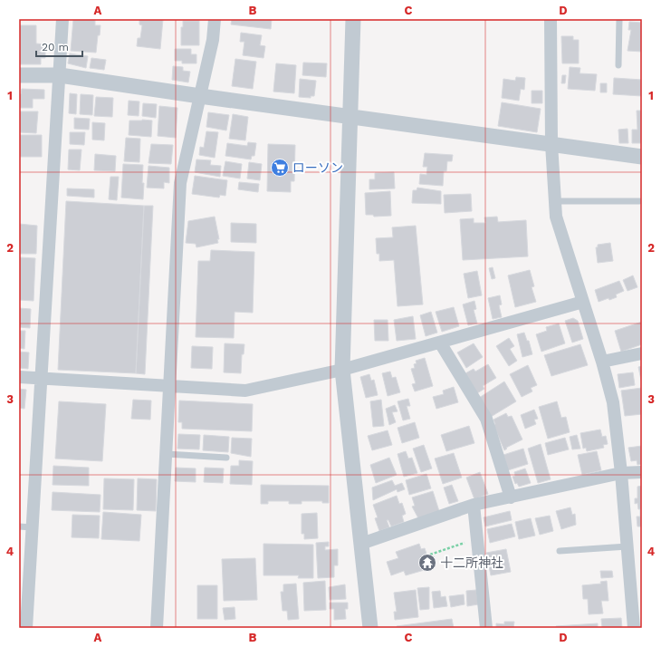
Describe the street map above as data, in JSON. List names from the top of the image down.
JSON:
{
  "places": {
    "supermarket": ["ローソン"],
    "temple": ["十二所神社"]
  },
  "scale_bar": "20 m",
  "grid": {
    "columns": [
      "A",
      "B",
      "C",
      "D"
    ],
    "rows": [
      "1",
      "2",
      "3",
      "4"
    ]
  }
}
